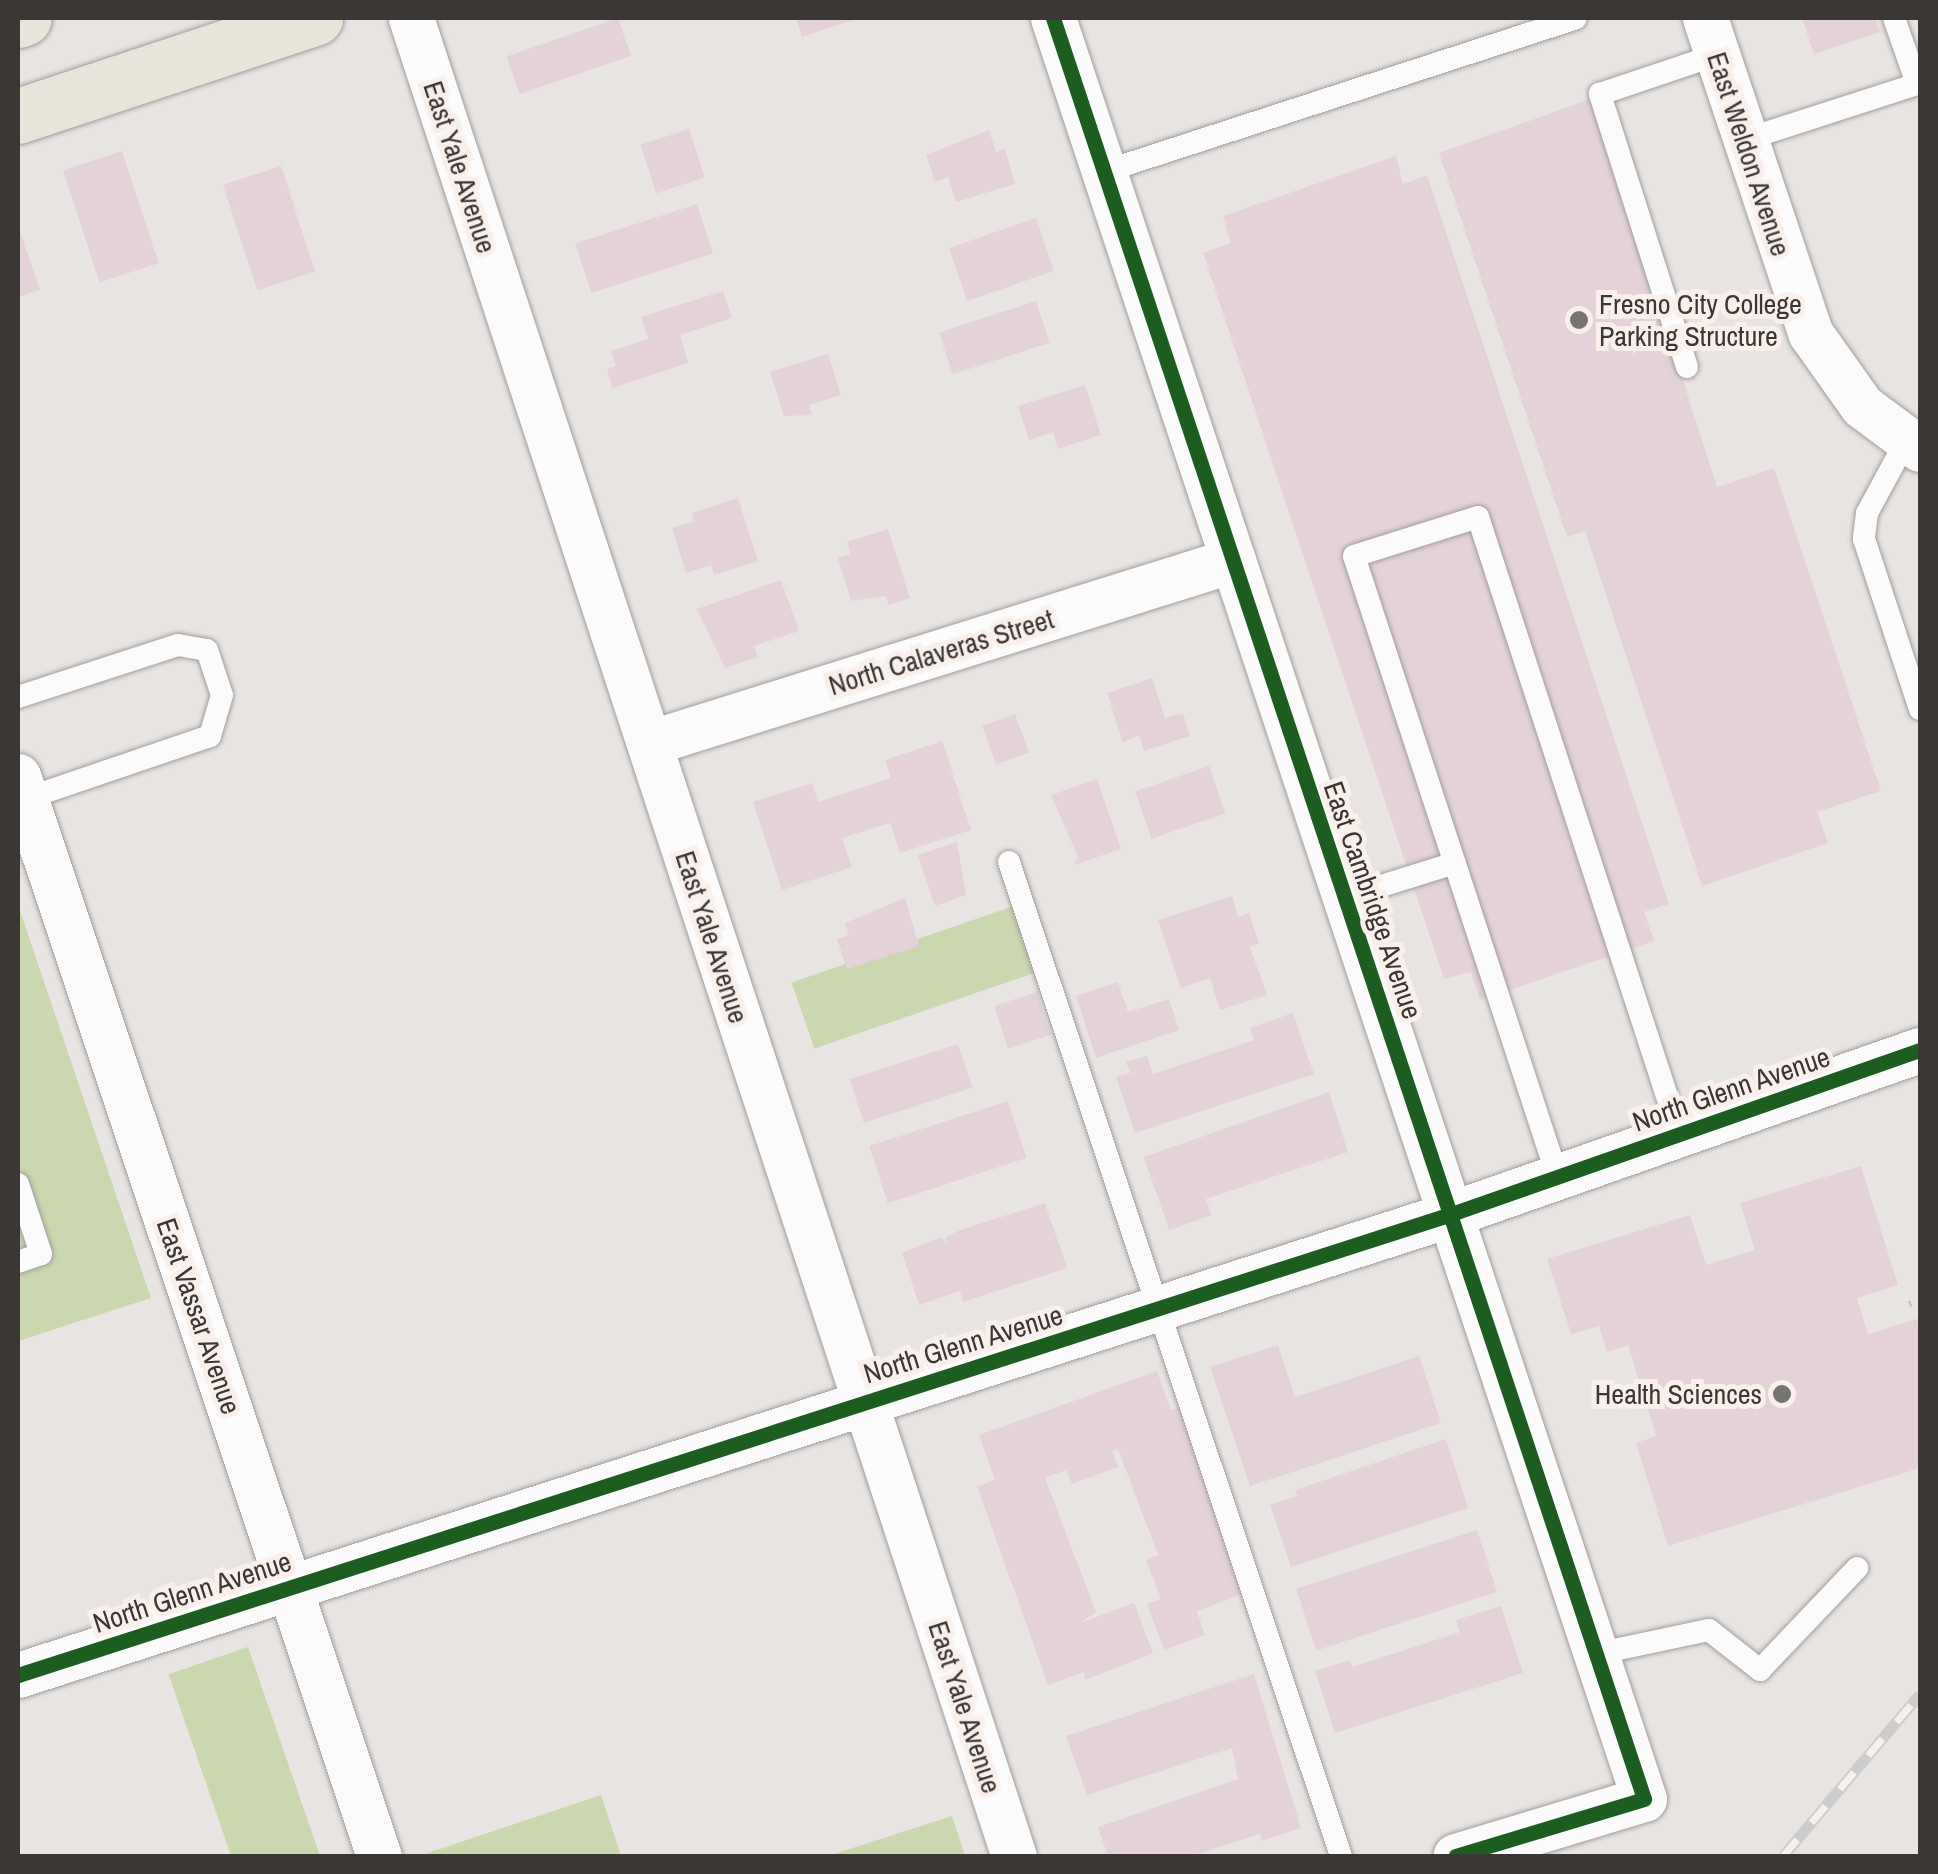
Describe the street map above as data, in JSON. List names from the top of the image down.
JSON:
{
  "streets": {
    "street": [
      "East Weldon Avenue",
      "East Yale Avenue",
      "North Calaveras Street",
      "East Cambridge Avenue",
      "North Glenn Avenue",
      "East Vassar Avenue"
    ]
  },
  "crossings": [
    ["East Yale Avenue", "North Calaveras Street"],
    ["East Yale Avenue", "North Glenn Avenue"],
    ["North Calaveras Street", "East Cambridge Avenue"],
    ["East Cambridge Avenue", "North Glenn Avenue"],
    ["North Glenn Avenue", "East Vassar Avenue"]
  ],
  "places": ["Fresno City College Parking Structure", "Health Sciences"]
}
